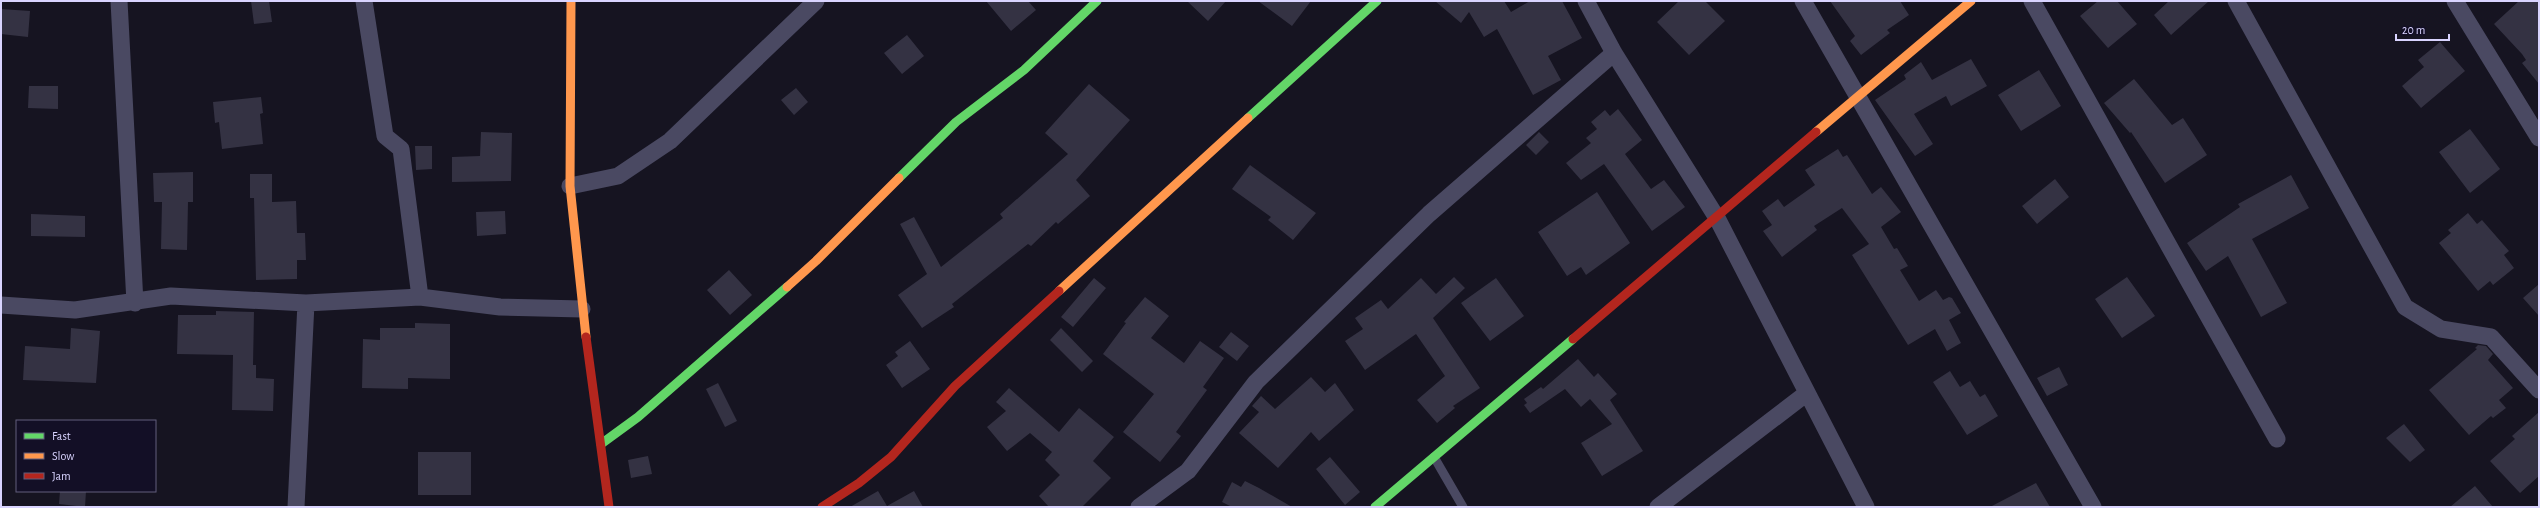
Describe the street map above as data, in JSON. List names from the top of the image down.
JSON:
{
  "legend": ["Fast", "Slow", "Jam"],
  "scale_bar": "20 m"
}
